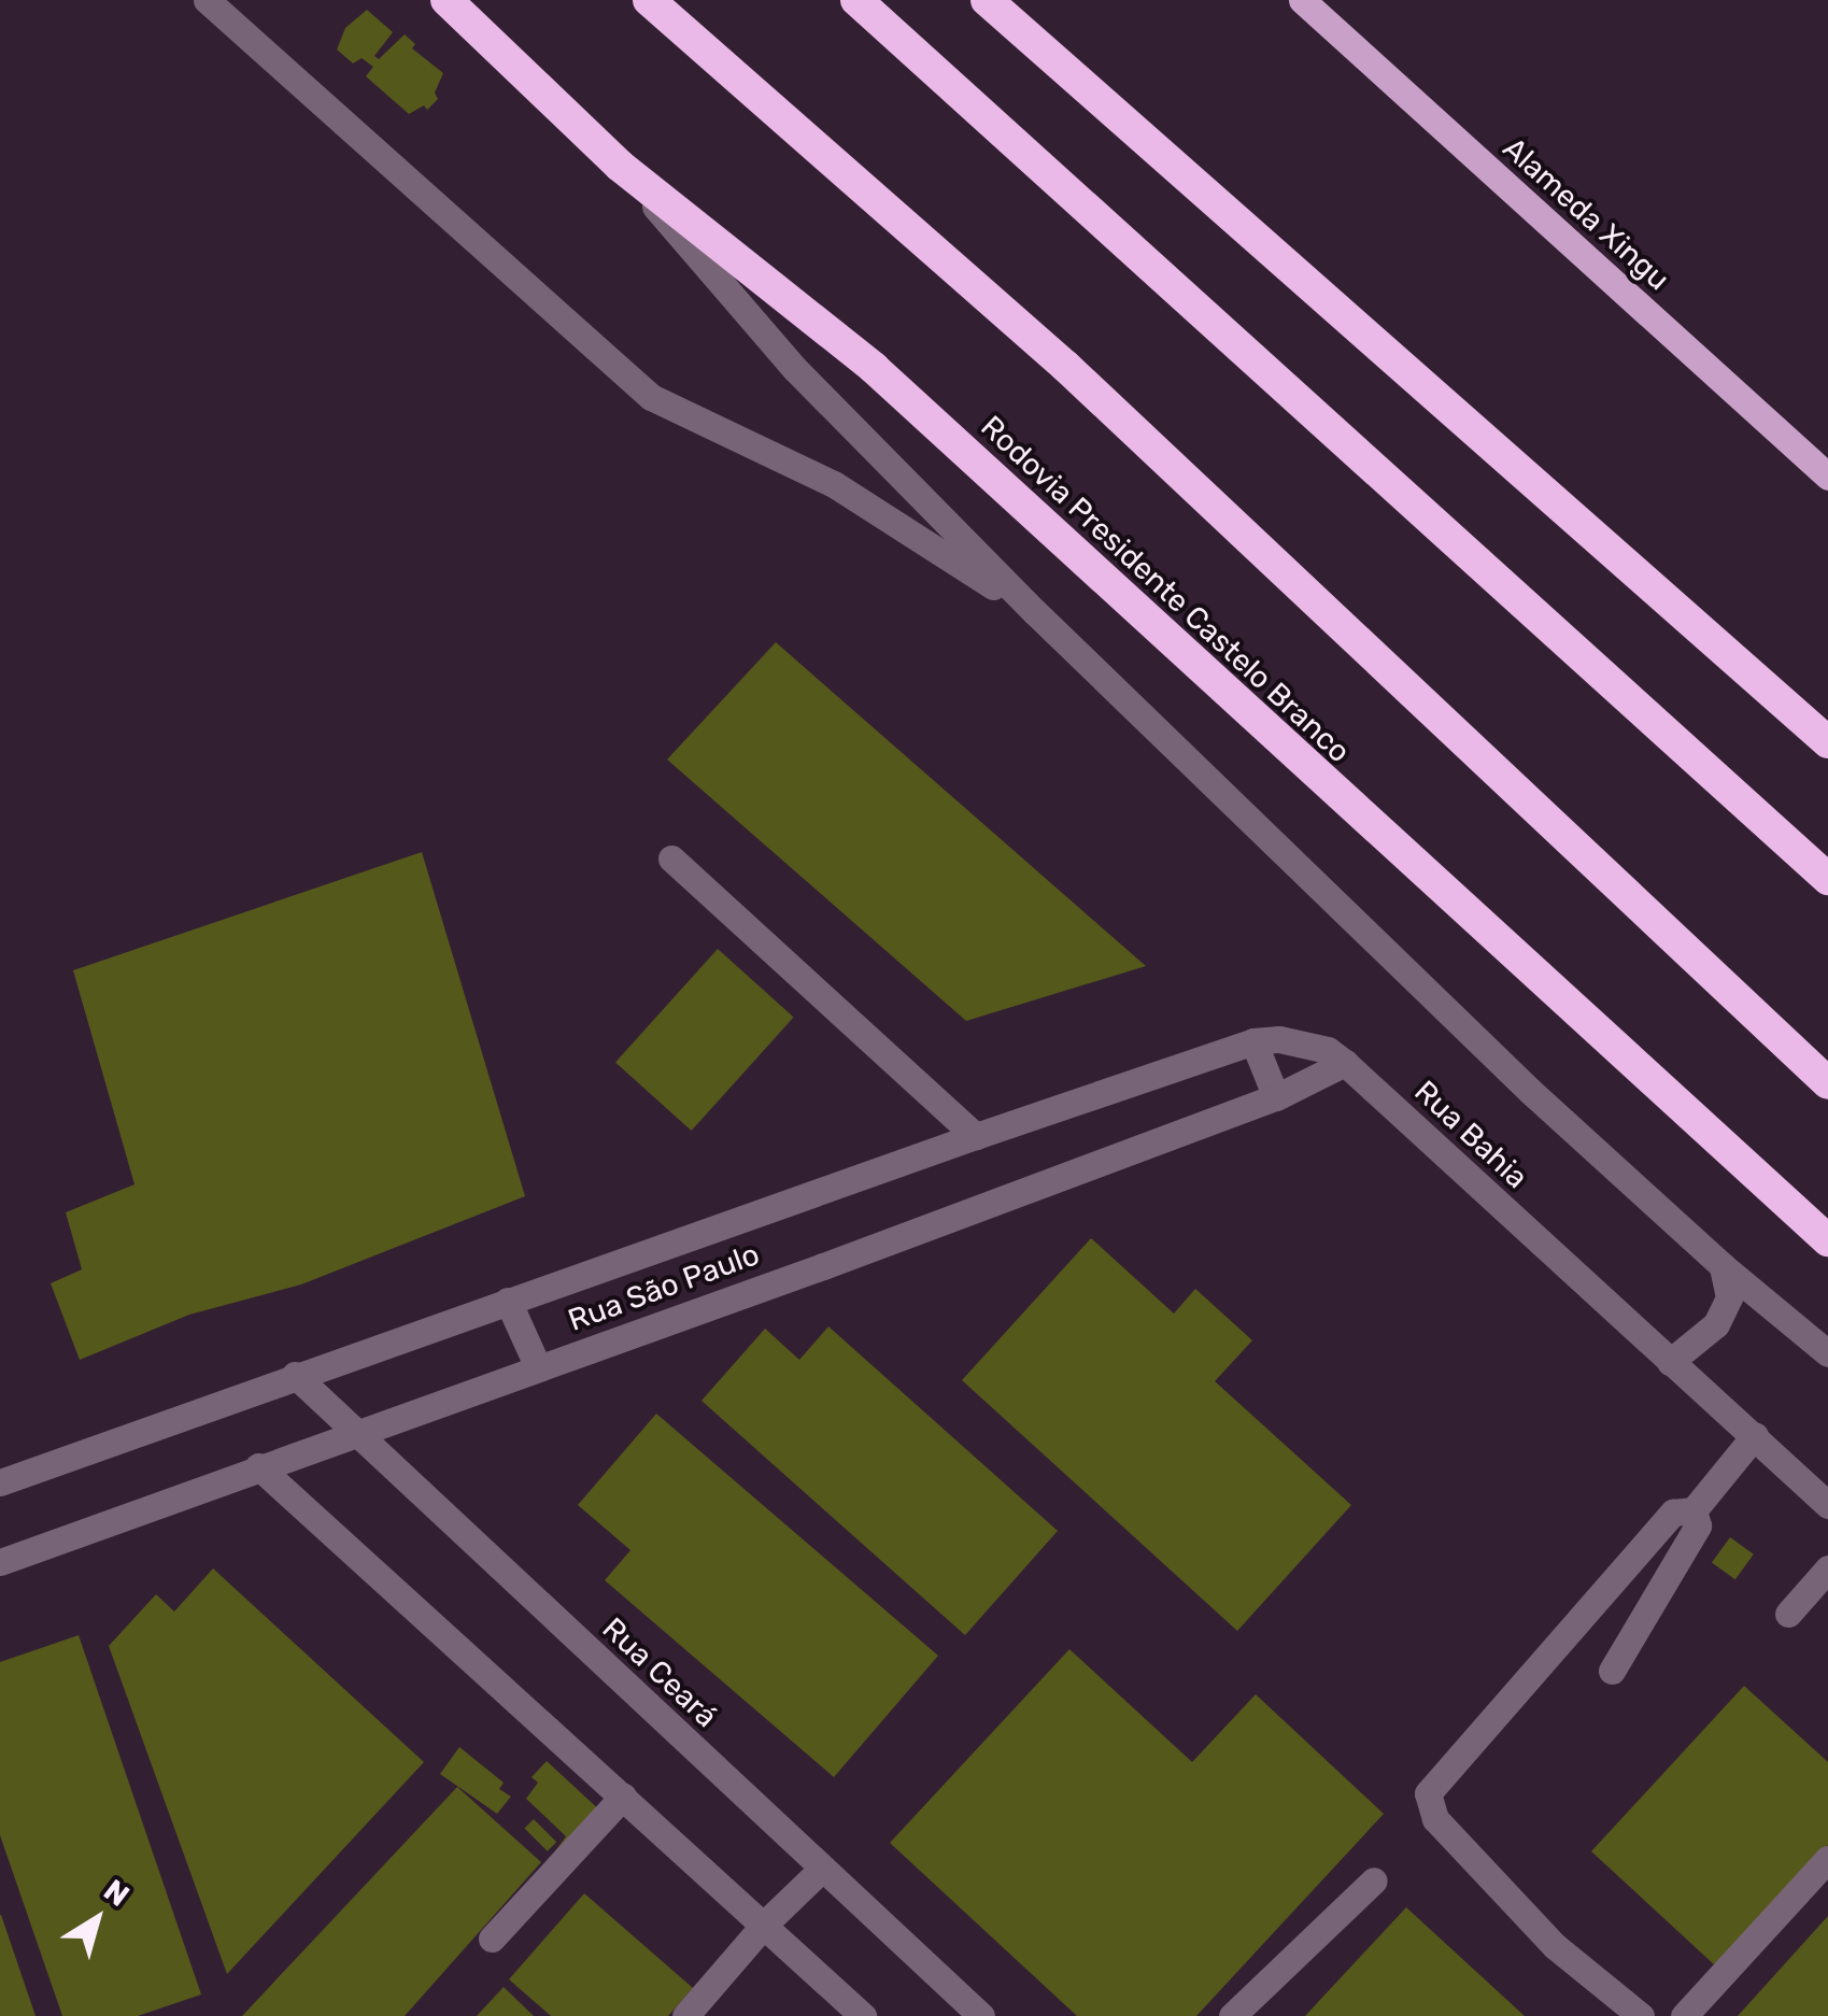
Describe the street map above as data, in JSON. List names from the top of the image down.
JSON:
{
  "streets": {
    "highway": ["Rodovia Presidente Castelo Branco"],
    "main road": ["Alameda Xingu"],
    "street": ["Rua Bahia", "Rua São Paulo", "Rua Ceará"]
  },
  "crossings": [
    ["Rua Bahia", "Rua São Paulo"],
    ["Rua São Paulo", "Rua Ceará"]
  ],
  "north": "top right"
}
